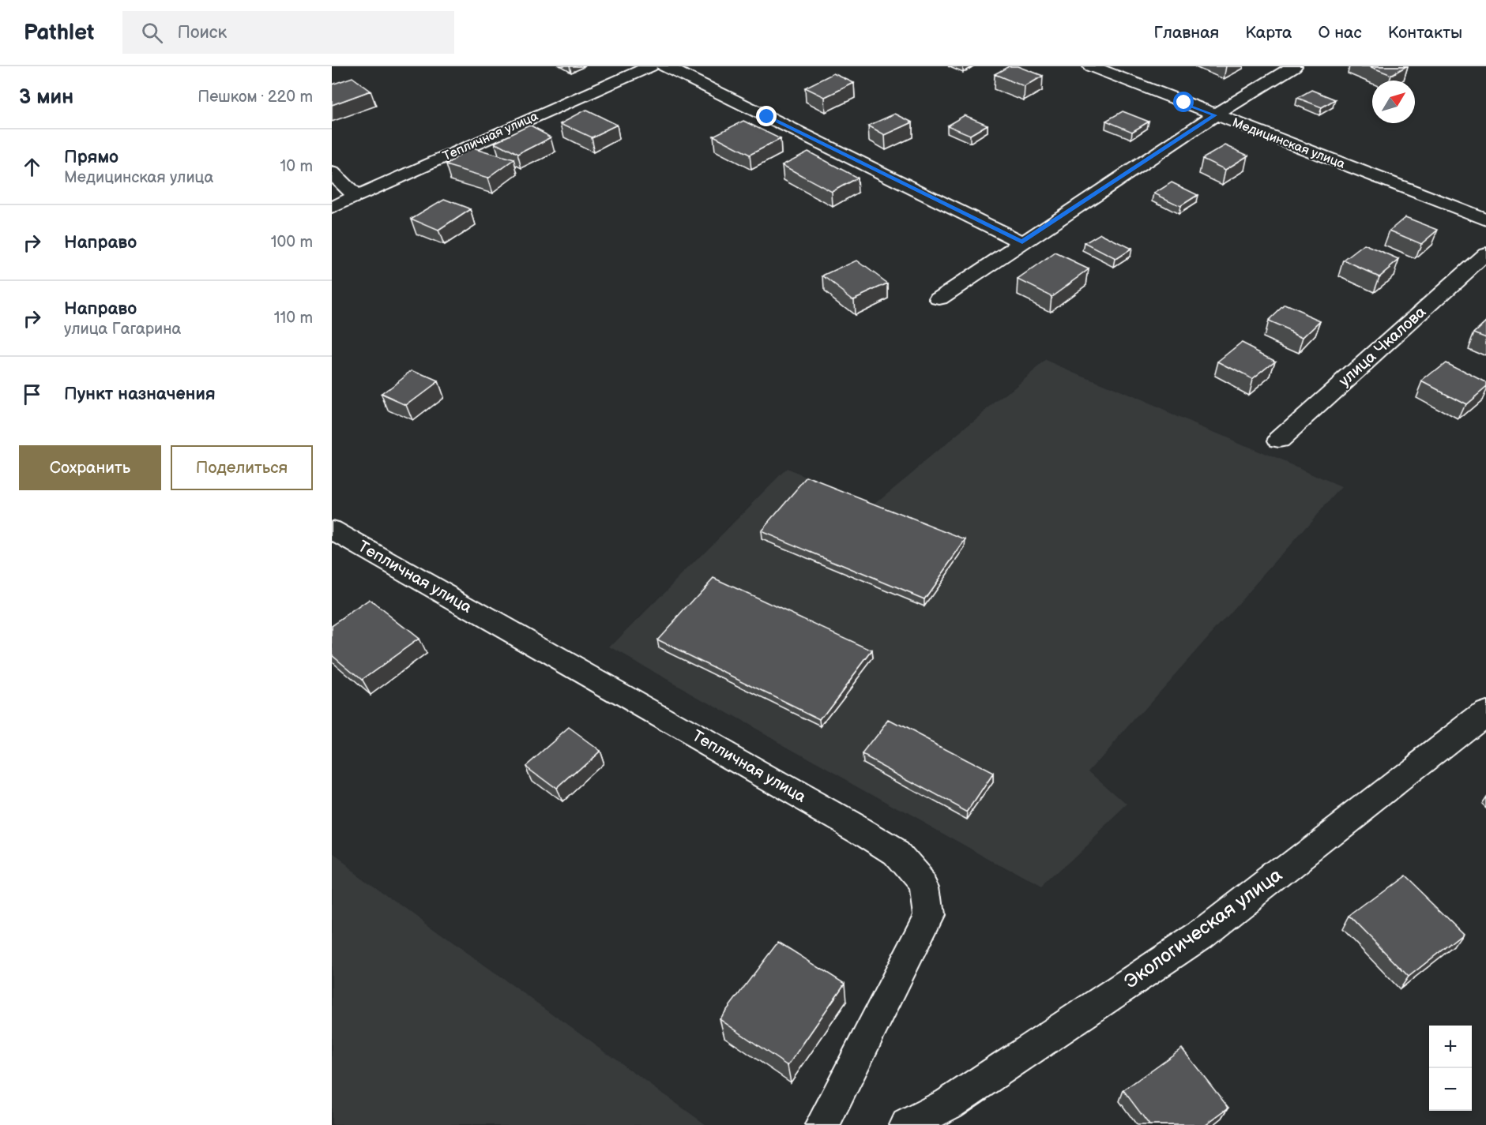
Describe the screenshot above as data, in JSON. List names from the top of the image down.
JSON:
{
  "streets": {
    "street": [
      "Тепличная улица",
      "Медицинская улица",
      "улица Чкалова",
      "Экологическая улица"
    ]
  },
  "north": "top right",
  "page": {
    "header": "Pathlet",
    "search": "Поиск",
    "nav": [
      "Главная",
      "Карта",
      "О нас",
      "Контакты"
    ],
    "heading": ["3 мин", "Пешком · 220 m"],
    "list": [
      ["Прямо", "Медицинская улица", "10 m"],
      ["Направо", "100 m"],
      ["Направо", "улица Гагарина", "110 m"],
      "Пункт назначения"
    ],
    "buttons": ["Сохранить", "Поделиться"],
    "map_buttons": ["+", "−"]
  }
}
